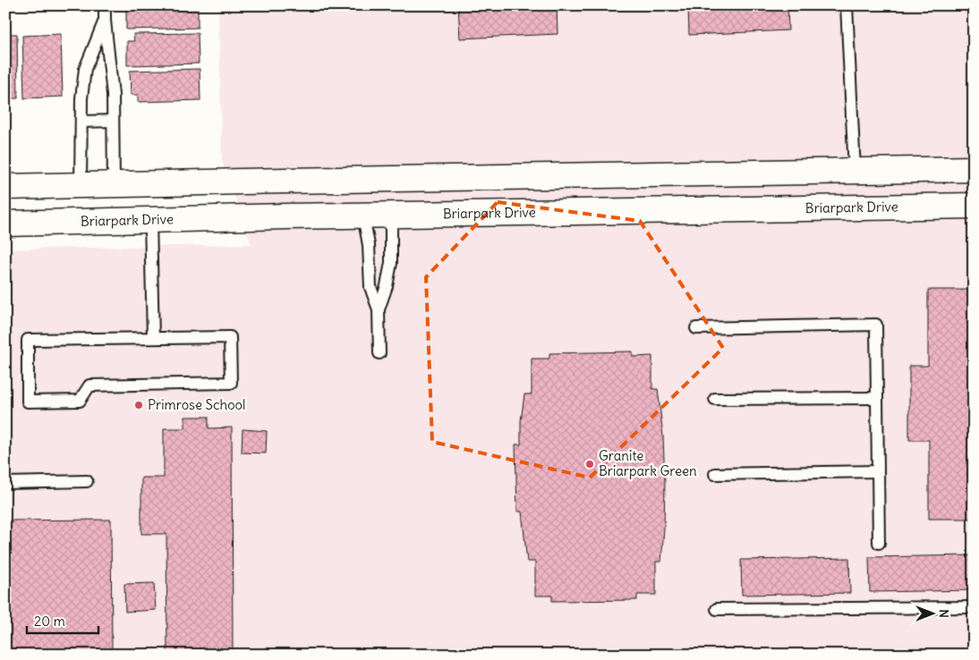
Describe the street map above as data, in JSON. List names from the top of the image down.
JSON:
{
  "streets": {
    "street": ["Briarpark Drive"]
  },
  "places": ["Primrose School", "Granite Briarpark Green"],
  "scale_bar": "20 m",
  "north": "right"
}
